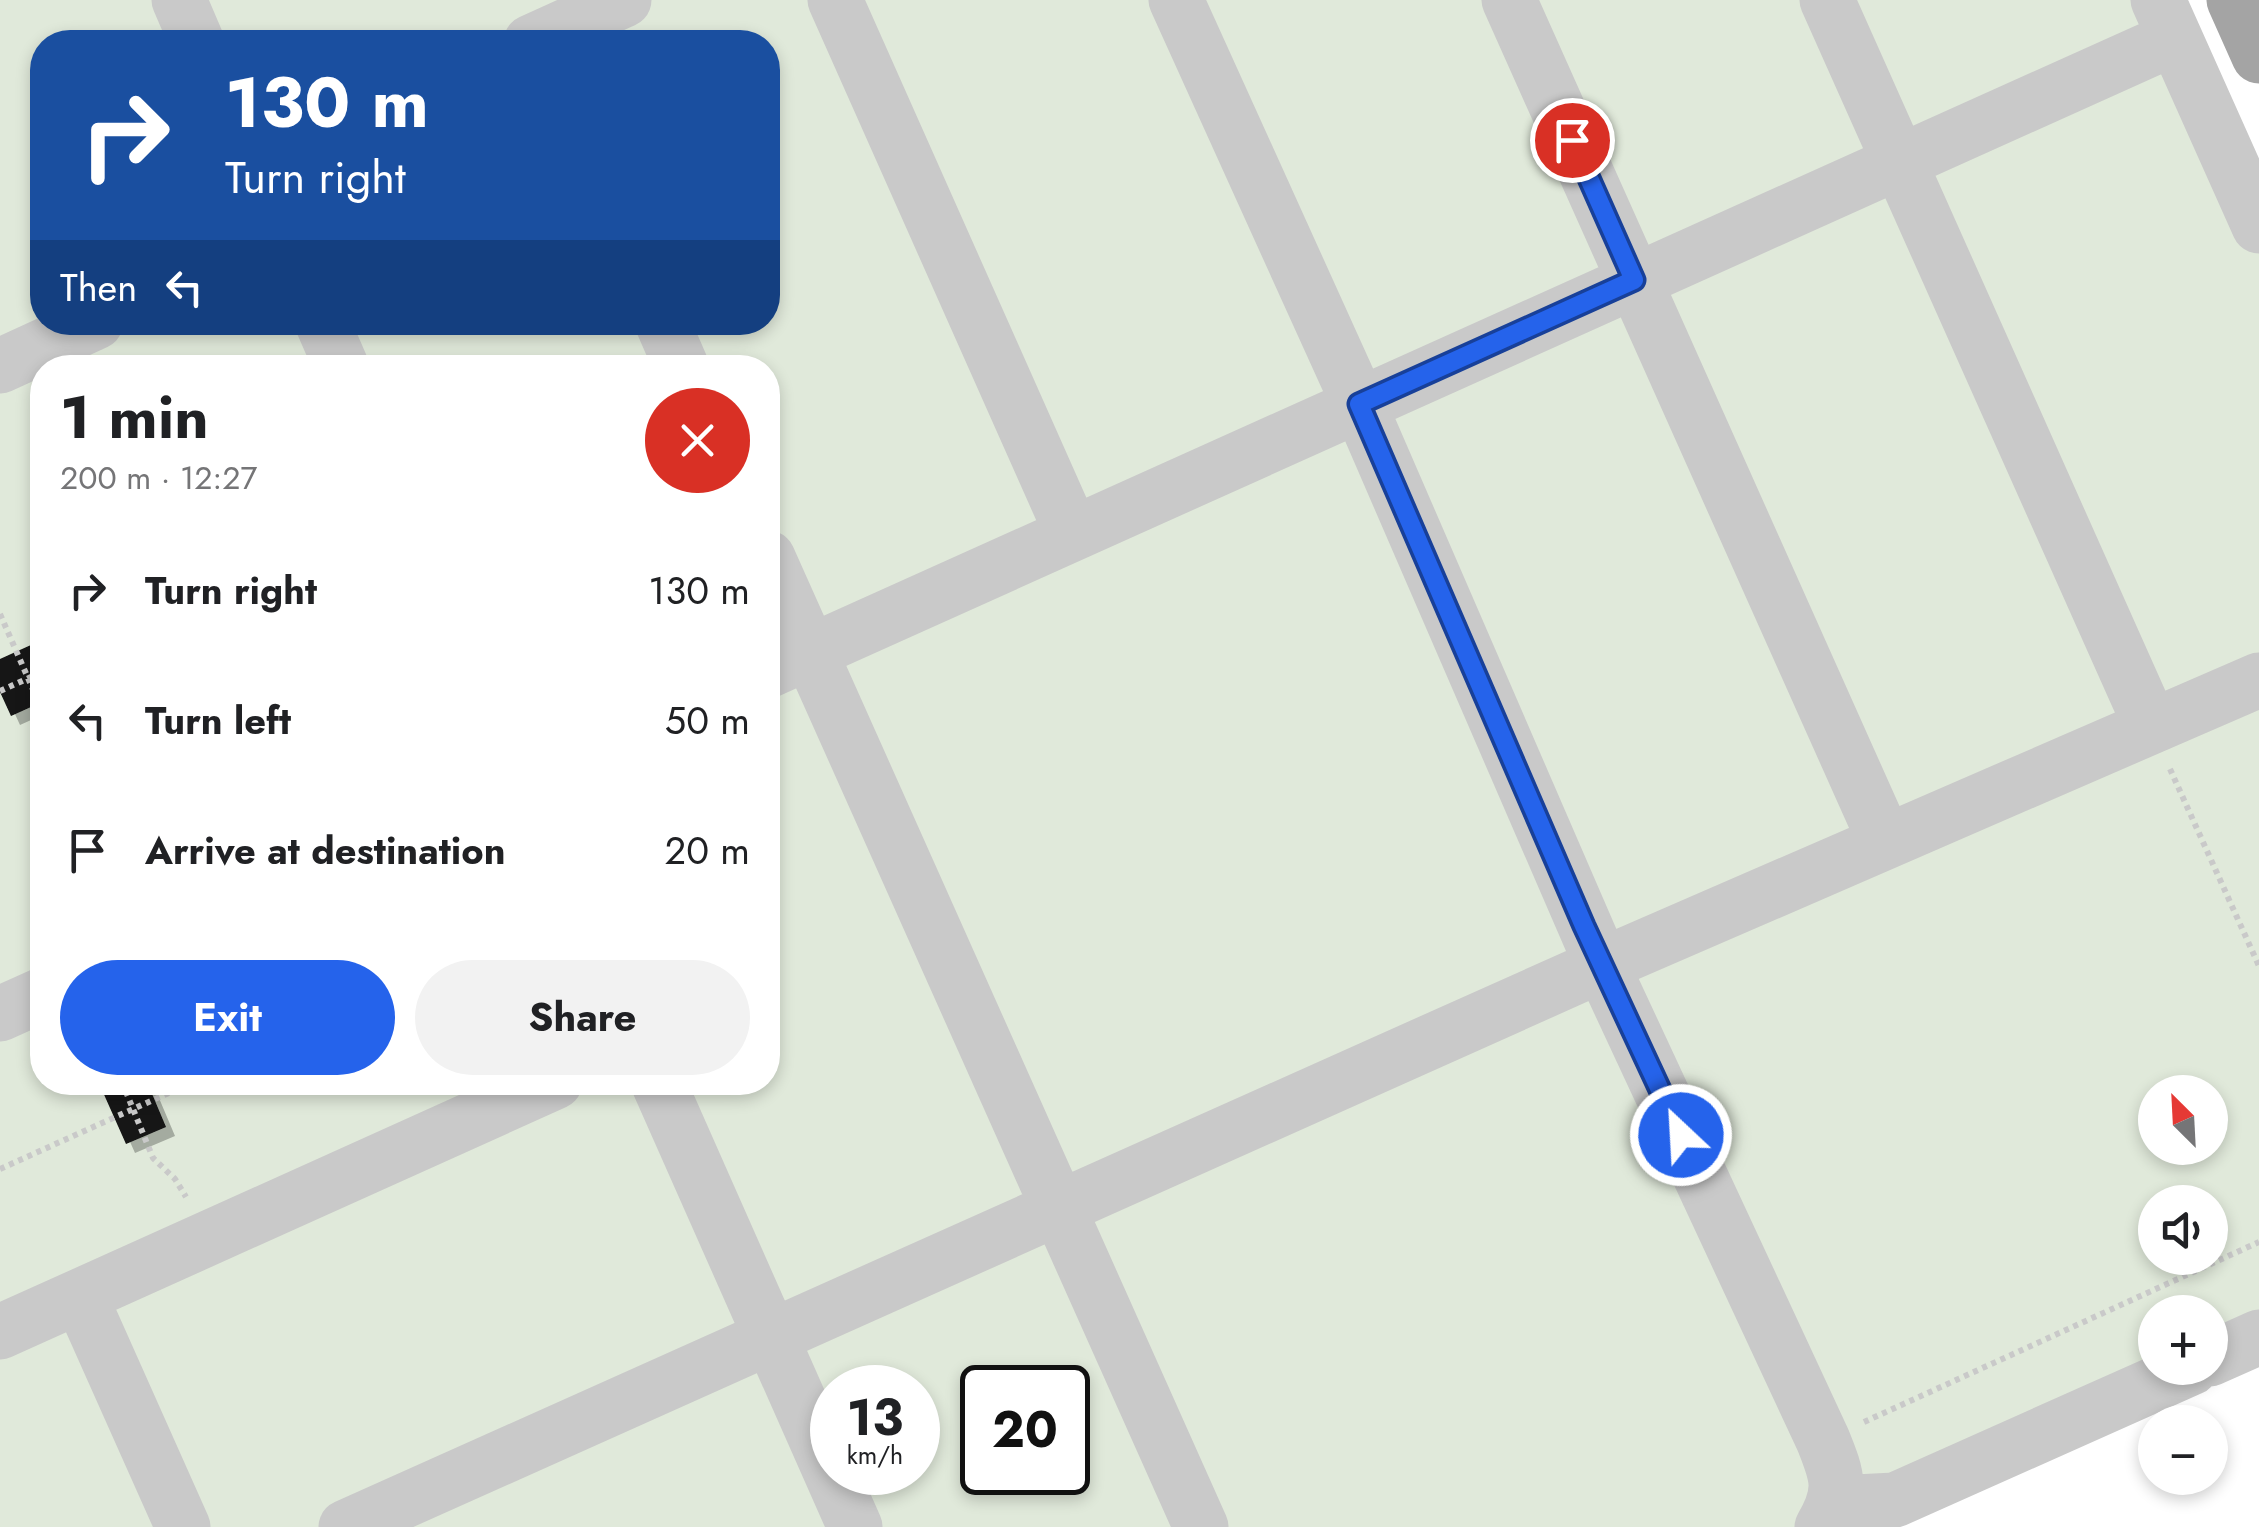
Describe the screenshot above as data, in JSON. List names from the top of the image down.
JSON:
{
  "north": "top left",
  "page": {
    "turn": ["130 m", "Turn right"],
    "then": "Then",
    "heading": ["1 min", "200 m · 12:27"],
    "list": [
      {
        "name": "Turn right",
        "value": "130 m"
      },
      {
        "name": "Turn left",
        "value": "50 m"
      },
      {
        "name": "Arrive at destination",
        "value": "20 m"
      }
    ],
    "buttons": ["Exit", "Share"],
    "map_buttons": ["+", "−"],
    "speed": "13 km/h",
    "limit": "20"
  }
}
